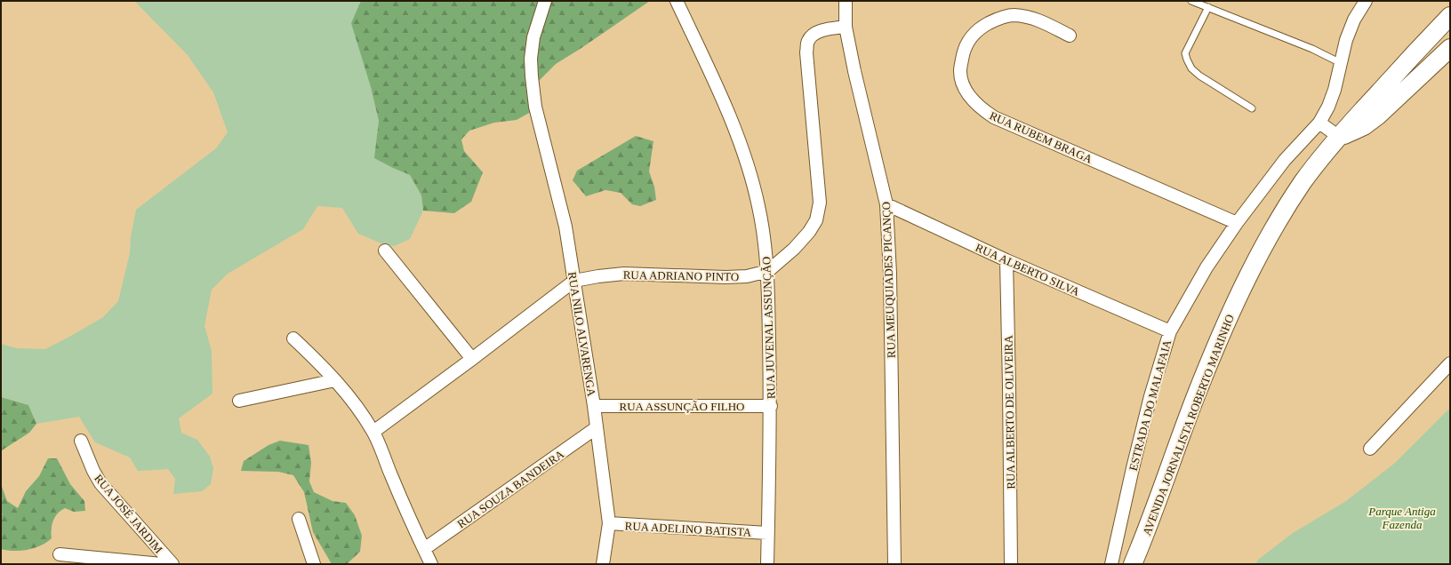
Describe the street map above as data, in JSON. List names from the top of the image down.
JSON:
{
  "streets": {
    "main road": ["AVENIDA JORNALISTA ROBERTO MARINHO"],
    "street": [
      "RUA RUBEM BRAGA",
      "RUA ALBERTO SILVA",
      "RUA ADRIANO PINTO",
      "RUA MEUQUIADES PICANÇO",
      "RUA JUVENAL ASSUNÇÃO",
      "RUA NILO ALVARENGA",
      "ESTRADA DO MALAFAIA",
      "RUA ASSUNÇÃO FILHO",
      "RUA ALBERTO DE OLIVEIRA",
      "RUA SOUZA BANDEIRA",
      "RUA JOSÉ JARDIM",
      "RUA ADELINO BATISTA"
    ]
  },
  "crossings": [
    ["RUA RUBEM BRAGA", "ESTRADA DO MALAFAIA"],
    ["RUA ALBERTO SILVA", "RUA MEUQUIADES PICANÇO"],
    ["RUA ALBERTO SILVA", "ESTRADA DO MALAFAIA"],
    ["RUA ALBERTO SILVA", "RUA ALBERTO DE OLIVEIRA"],
    ["RUA ADRIANO PINTO", "RUA MEUQUIADES PICANÇO"],
    ["RUA ADRIANO PINTO", "RUA JUVENAL ASSUNÇÃO"],
    ["RUA ADRIANO PINTO", "RUA NILO ALVARENGA"],
    ["RUA JUVENAL ASSUNÇÃO", "RUA ASSUNÇÃO FILHO"],
    ["RUA JUVENAL ASSUNÇÃO", "RUA ADELINO BATISTA"],
    ["RUA NILO ALVARENGA", "RUA ASSUNÇÃO FILHO"],
    ["RUA NILO ALVARENGA", "RUA SOUZA BANDEIRA"],
    ["RUA NILO ALVARENGA", "RUA ADELINO BATISTA"]
  ],
  "parks": ["Parque Antiga Fazenda"]
}
